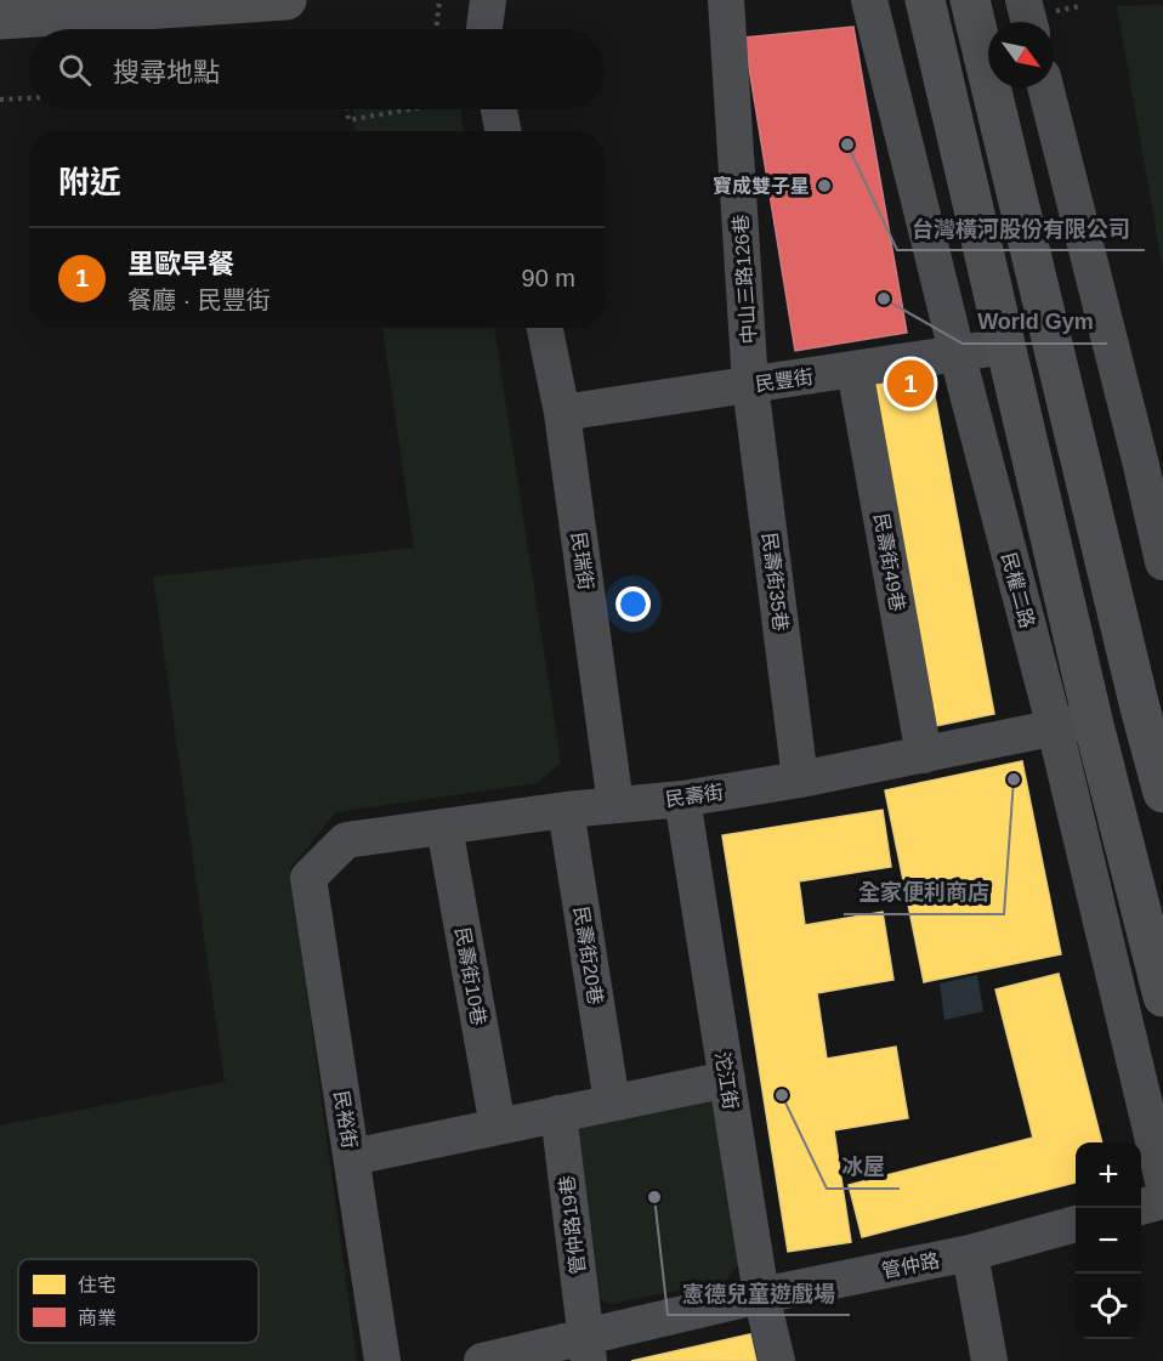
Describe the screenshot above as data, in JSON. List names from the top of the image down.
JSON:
{
  "streets": {
    "main road": ["民權二路"],
    "street": [
      "中山三路126巷",
      "民豐街",
      "民瑞街",
      "民壽街49巷",
      "民壽街35巷",
      "民壽街",
      "民壽街20巷",
      "民壽街10巷",
      "沱江街",
      "民裕街",
      "管仲路19巷",
      "管仲路"
    ]
  },
  "crossings": [
    ["中山三路126巷", "民豐街"],
    ["中山三路126巷", "民壽街35巷"],
    ["民豐街", "民瑞街"],
    ["民豐街", "民壽街49巷"],
    ["民豐街", "民壽街35巷"],
    ["民豐街", "民權二路"],
    ["民瑞街", "民壽街"],
    ["民壽街49巷", "民壽街"],
    ["民壽街35巷", "民壽街"],
    ["民權二路", "民壽街"],
    ["民壽街", "民壽街20巷"],
    ["民壽街", "民壽街10巷"],
    ["民壽街", "沱江街"],
    ["民壽街", "民裕街"],
    ["沱江街", "管仲路"],
    ["管仲路19巷", "管仲路"]
  ],
  "places": [
    "台灣橫河股份有限公司",
    "寶成雙子星",
    "World Gym",
    "全家便利商店",
    "冰屋",
    "憲德兒童遊戲場"
  ],
  "legend": ["住宅", "商業"],
  "north": "bottom right",
  "page": {
    "search": "搜尋地點",
    "heading": "附近",
    "list": [
      {
        "mark": "1",
        "name": "里歐早餐",
        "note": "餐廳 · 民豐街",
        "value": "90 m"
      }
    ],
    "pins": "1",
    "map_buttons": ["+", "−"]
  }
}
